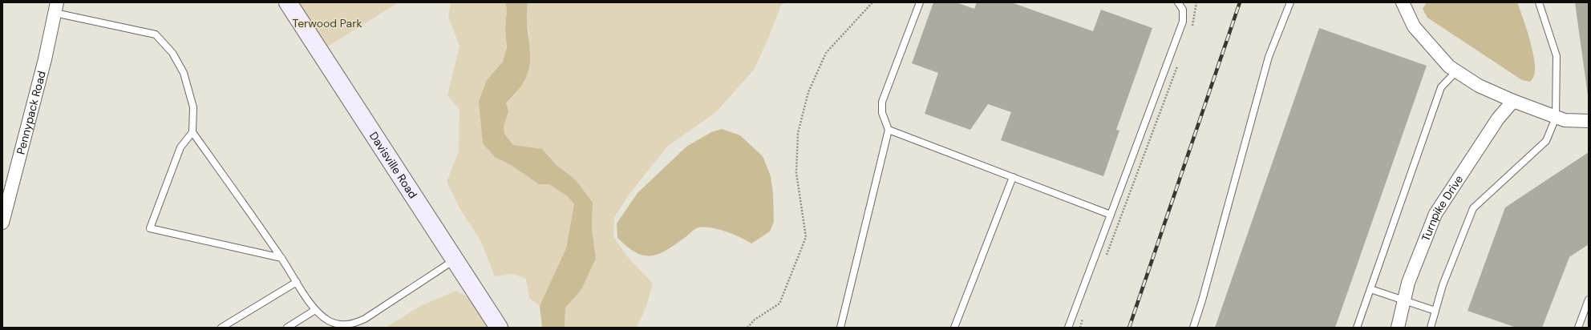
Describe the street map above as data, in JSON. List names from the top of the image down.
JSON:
{
  "streets": {
    "street": ["Pennypack Road", "Davisville Road", "Turnpike Drive"]
  },
  "parks": ["Terwood Park"]
}
